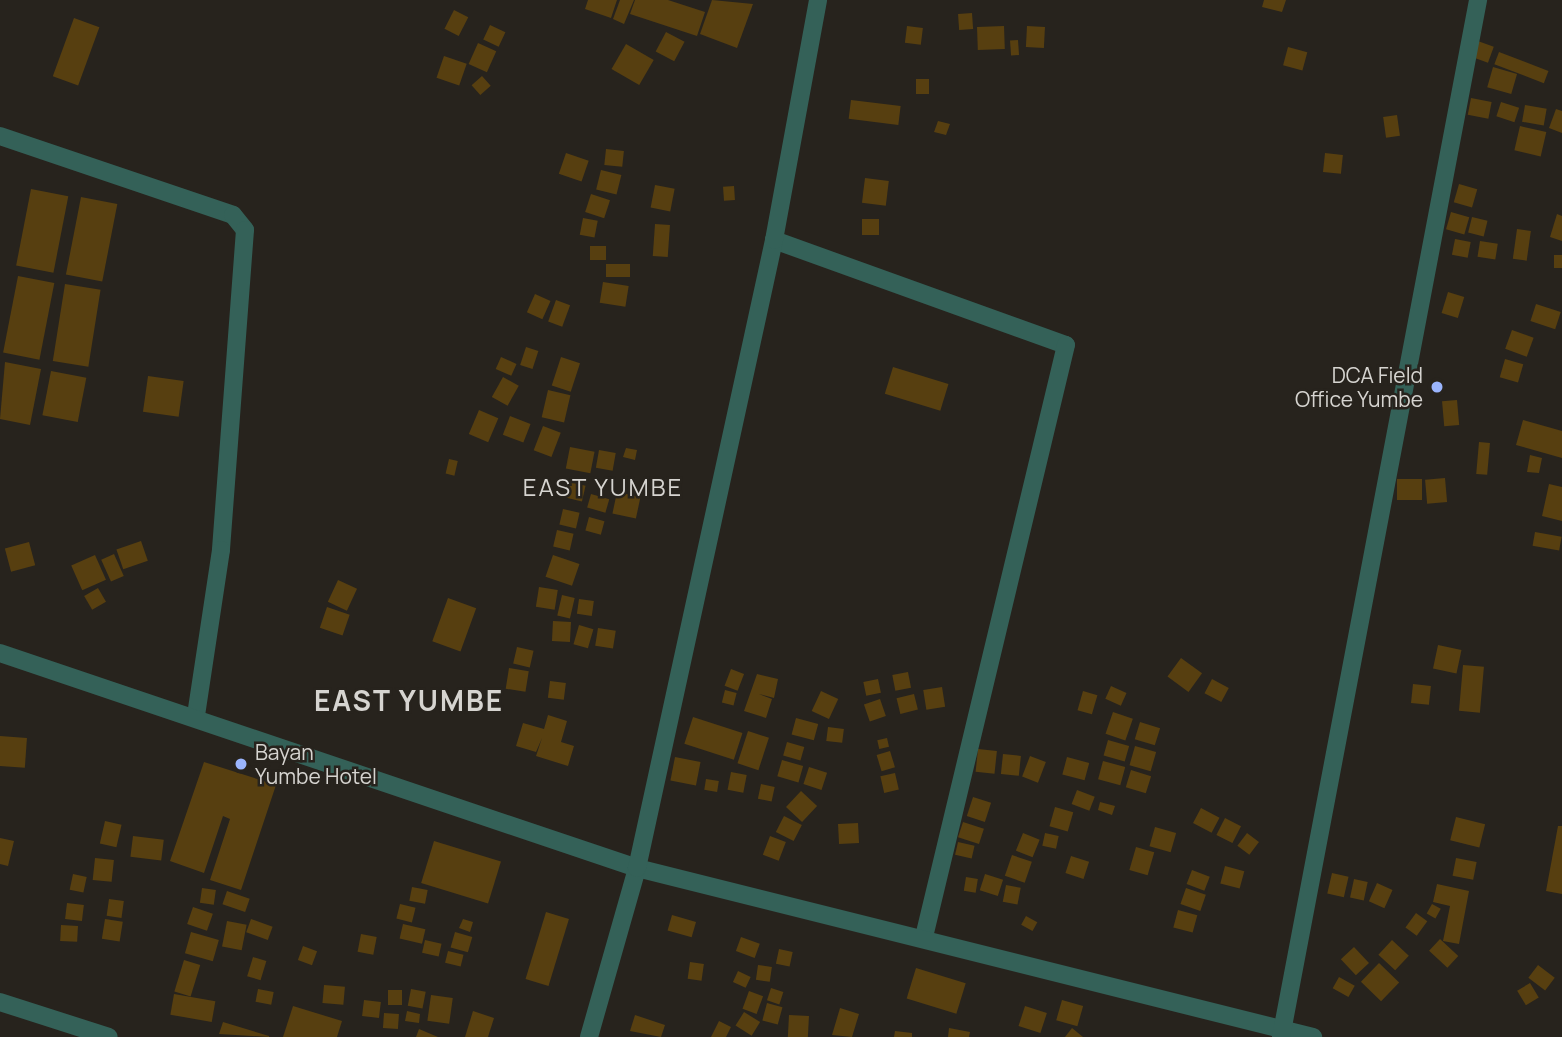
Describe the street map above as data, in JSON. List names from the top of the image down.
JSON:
{
  "districts": ["EAST YUMBE", "EAST YUMBE"],
  "places": ["DCA Field Office Yumbe", "Bayan Yumbe Hotel"]
}
